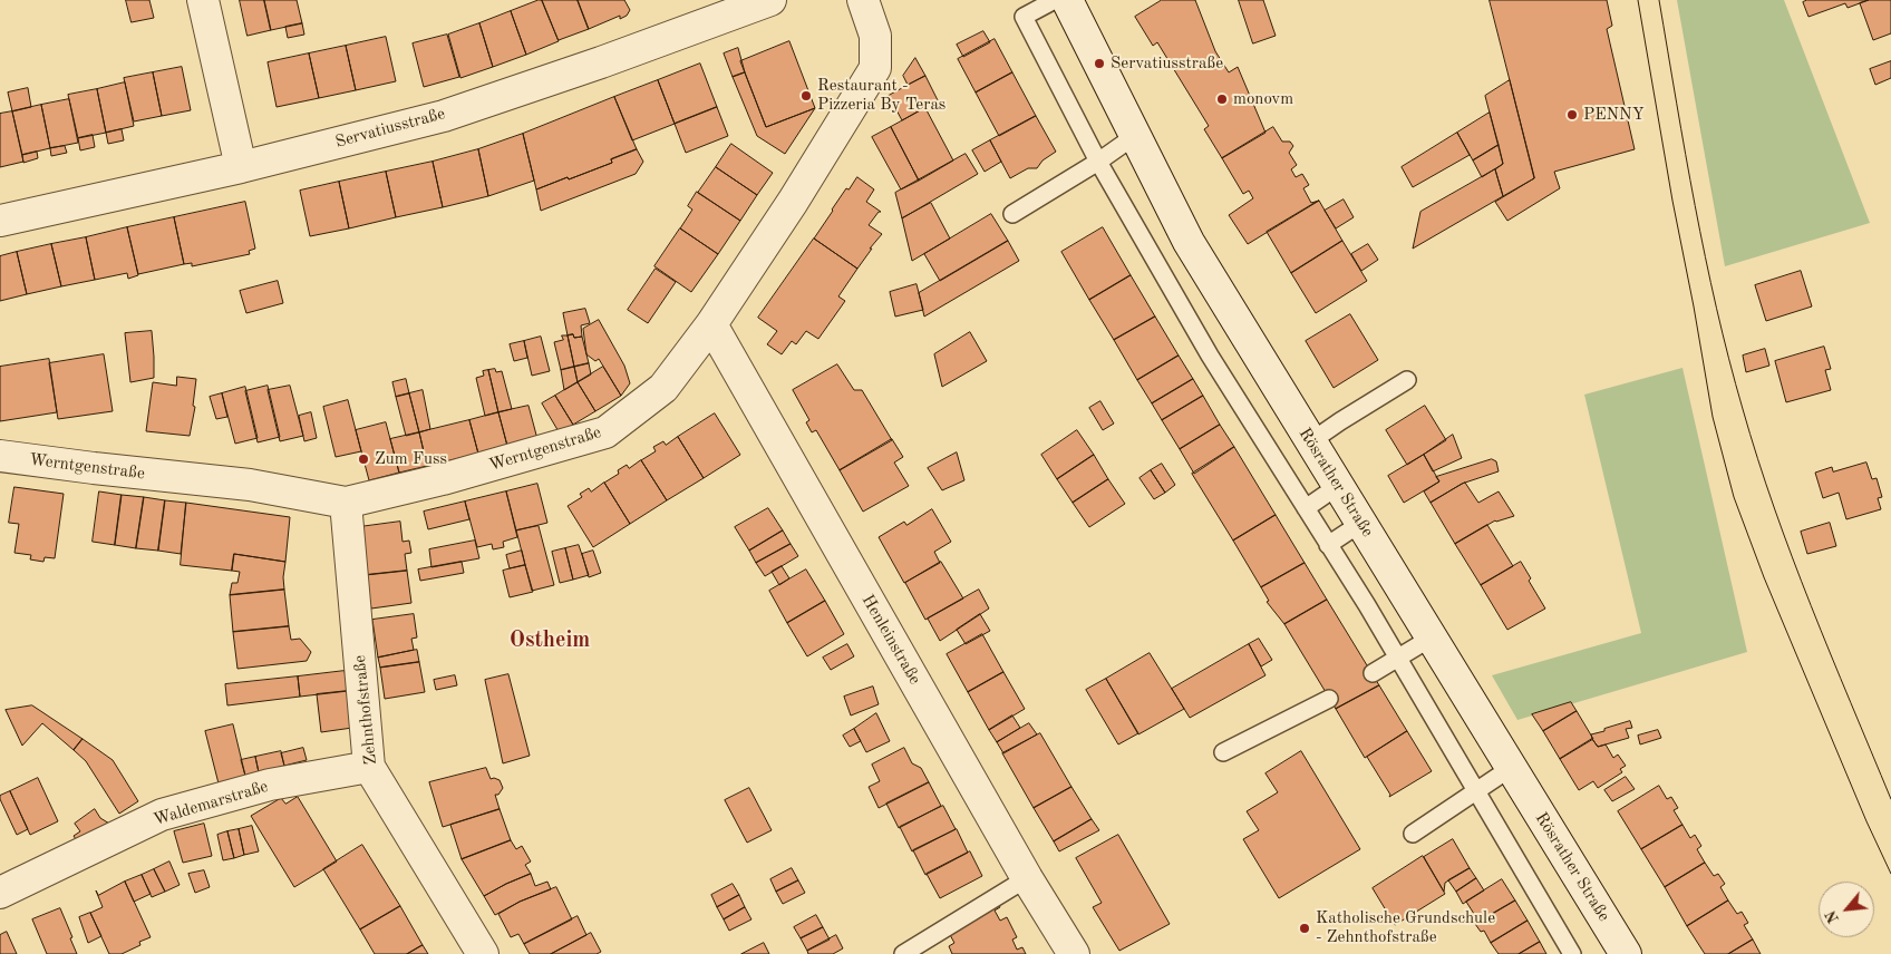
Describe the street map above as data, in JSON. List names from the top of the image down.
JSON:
{
  "streets": {
    "street": [
      "Servatiusstraße",
      "Werntgenstraße",
      "Rösrather Straße",
      "Henleinstraße",
      "Zehnthofstraße",
      "Waldemarstraße"
    ]
  },
  "crossings": [
    ["Werntgenstraße", "Henleinstraße"],
    ["Werntgenstraße", "Zehnthofstraße"],
    ["Zehnthofstraße", "Waldemarstraße"]
  ],
  "districts": ["Ostheim"],
  "places": [
    "Servatiusstraße",
    "Restaurant - Pizzeria By Teras",
    "monovm",
    "PENNY",
    "Zum Fuss",
    "Katholische Grundschule - Zehnthofstraße"
  ],
  "north": "bottom left"
}
